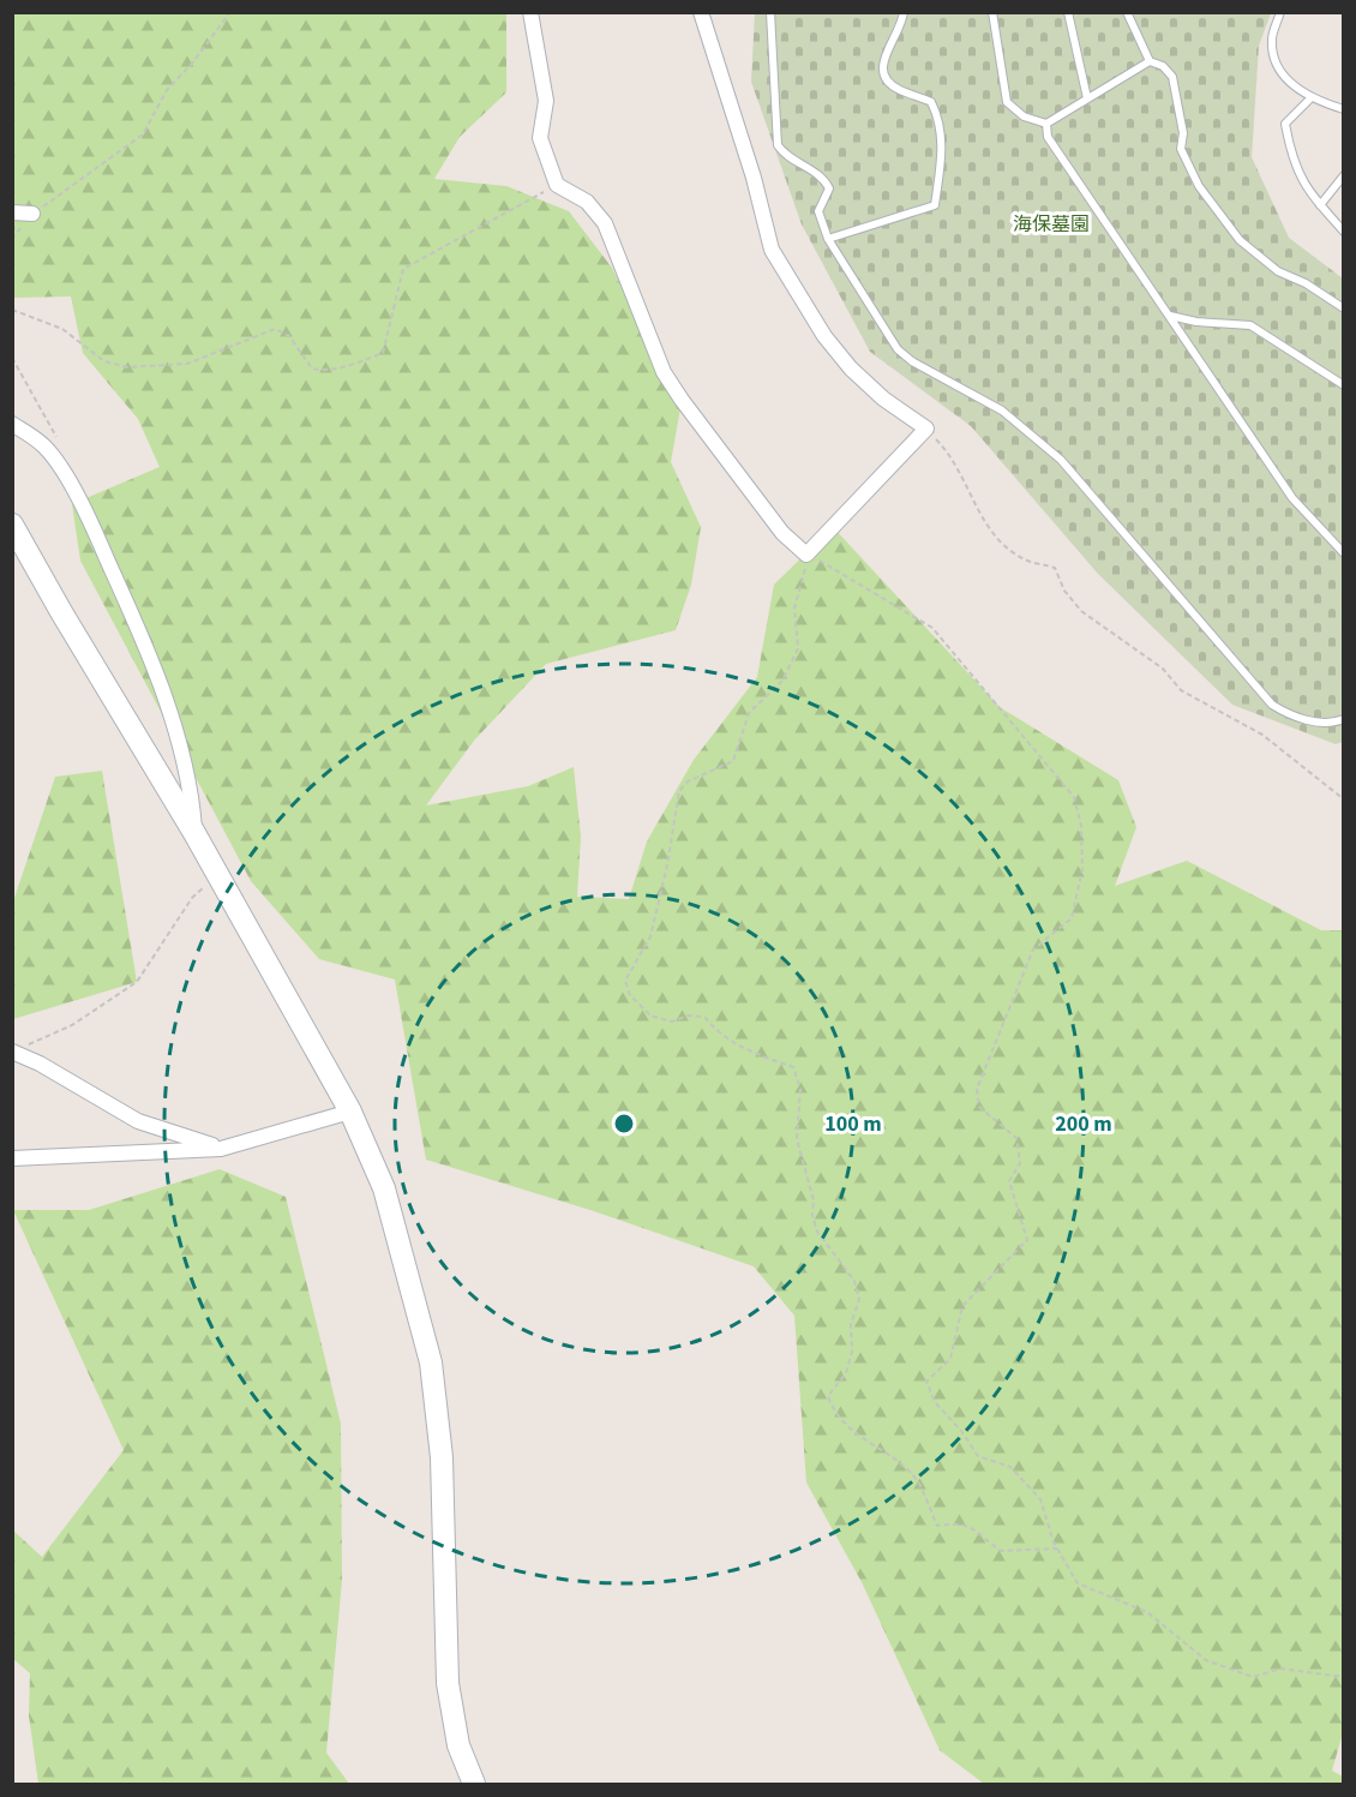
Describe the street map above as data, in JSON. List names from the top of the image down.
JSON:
{
  "parks": ["海保墓園"],
  "rings": ["100 m", "200 m"]
}
